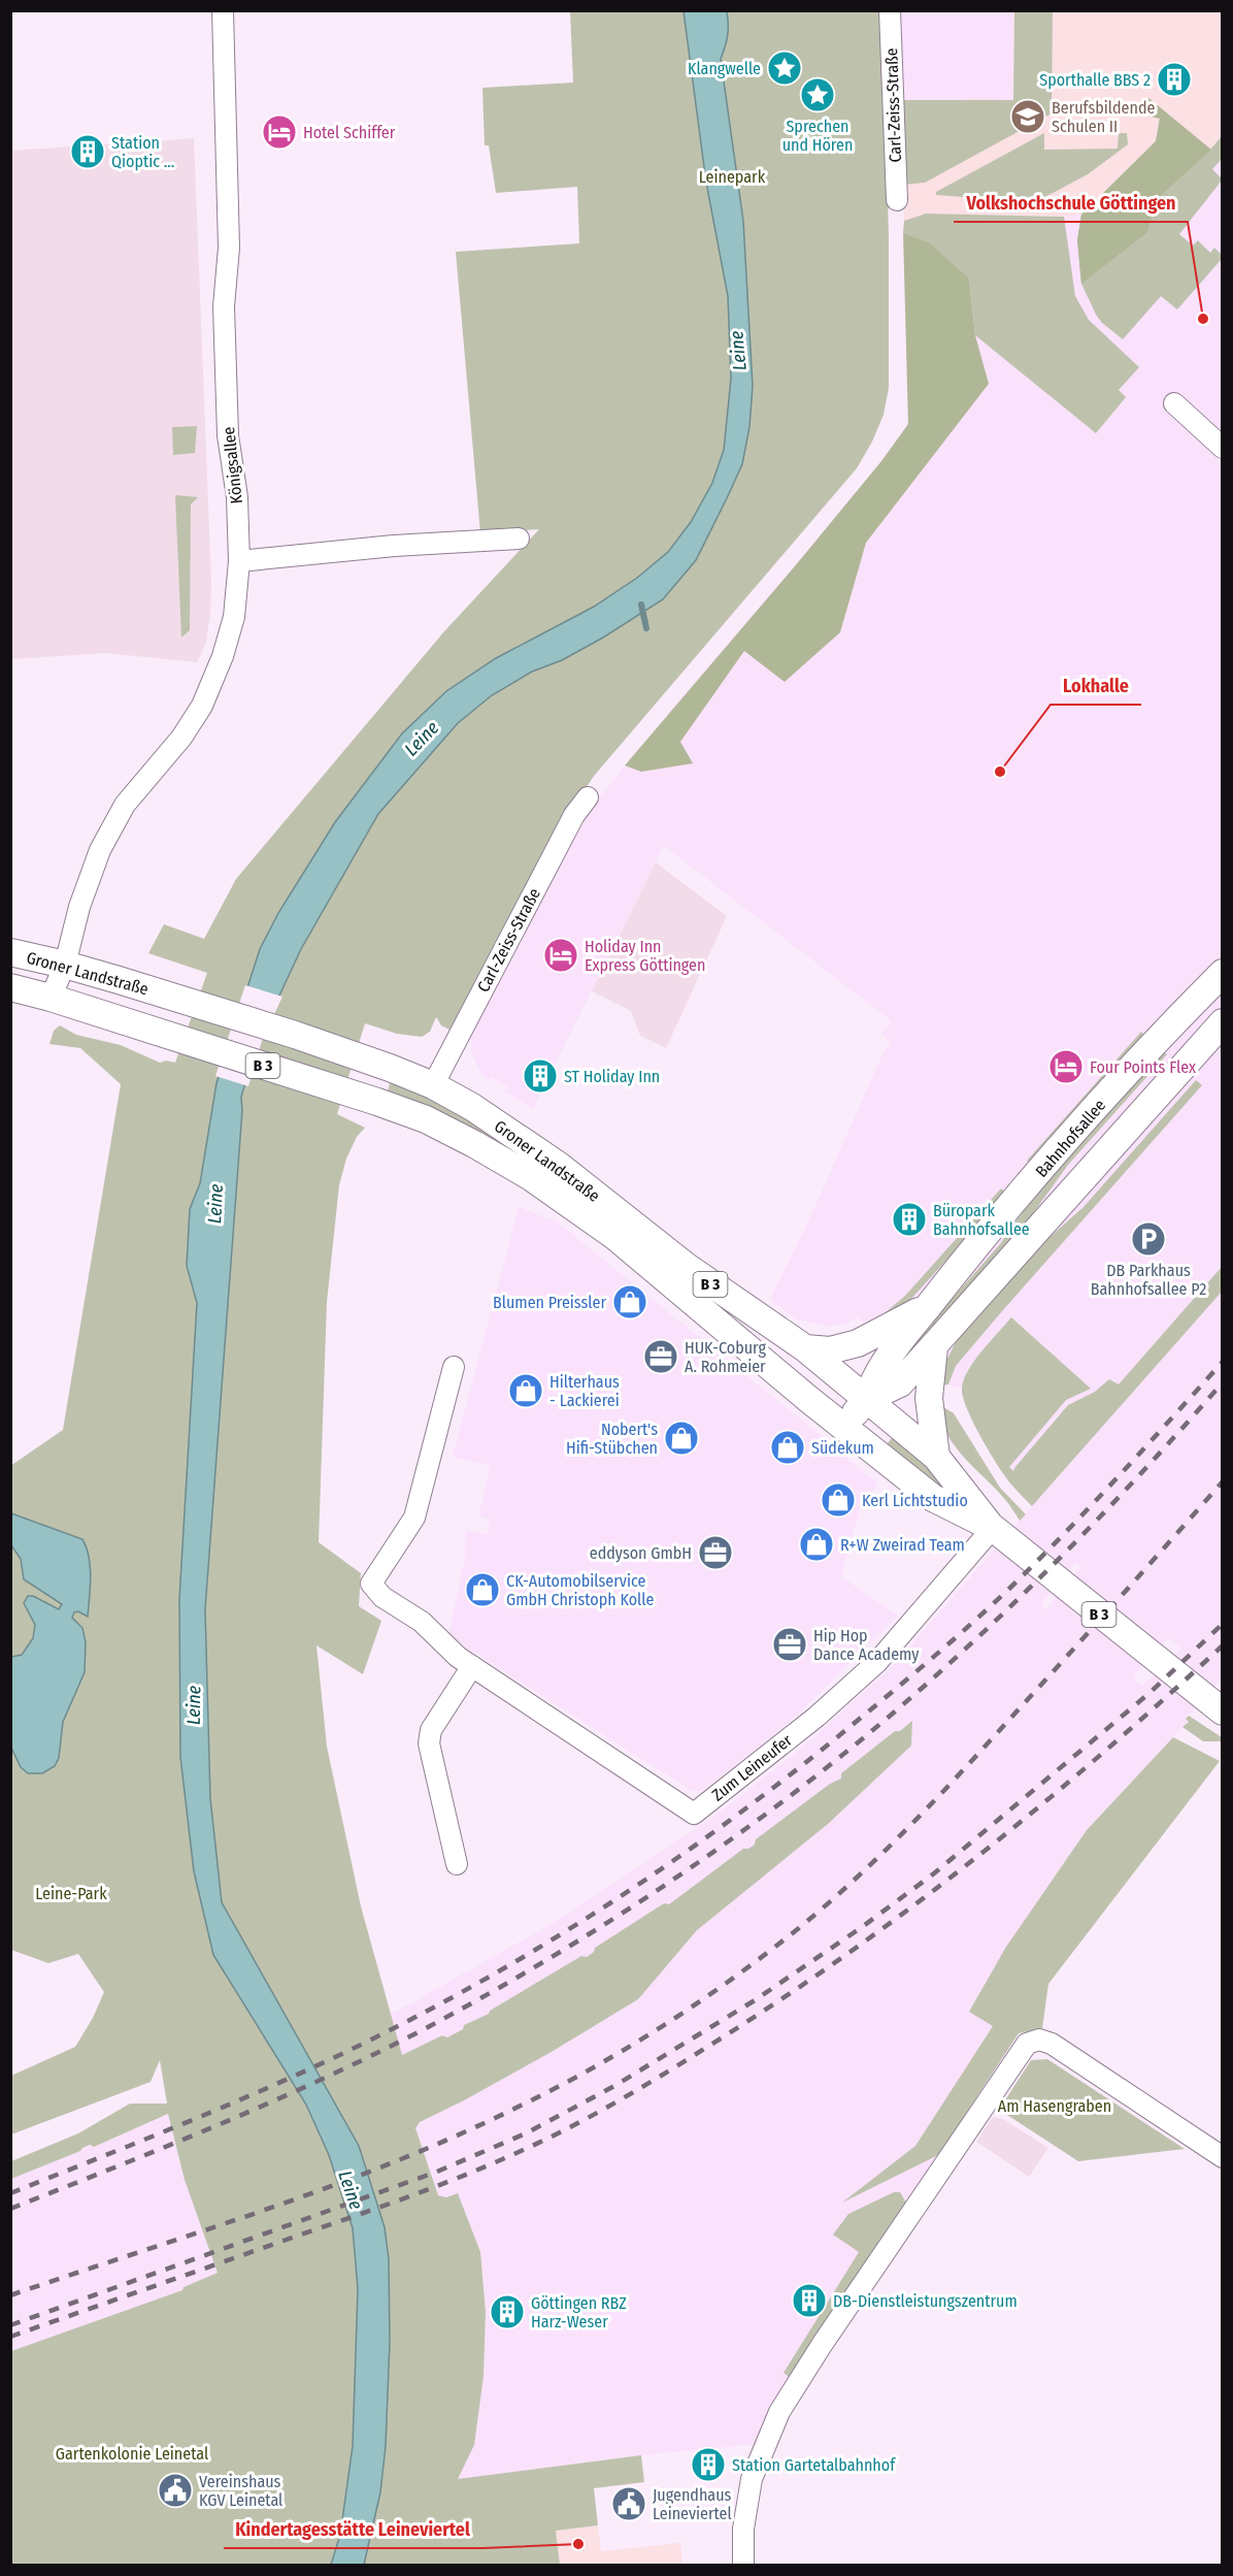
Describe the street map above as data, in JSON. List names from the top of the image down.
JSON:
{
  "streets": {
    "main road": ["Groner Landstraße", "B 3", "Bahnhofsallee"],
    "street": ["Carl-Zeiss-Straße", "Königsallee", "Zum Leineufer"]
  },
  "crossings": [
    ["Carl-Zeiss-Straße", "Groner Landstraße"],
    ["Königsallee", "Groner Landstraße"],
    ["Groner Landstraße", "Bahnhofsallee"],
    ["Groner Landstraße", "Zum Leineufer"]
  ],
  "water": ["Leine"],
  "parks": [
    "Leinepark",
    "Leine-Park",
    "Am Hasengraben",
    "Gartenkolonie Leinetal"
  ],
  "places": {
    "place": ["Klangwelle", "Sprechen und Hören"],
    "building": [
      "Sporthalle BBS 2",
      "Station Qioptic ...",
      "ST Holiday Inn",
      "Büropark Bahnhofsallee",
      "DB-Dienstleistungszentrum",
      "Göttingen RBZ Harz-Weser",
      "Station Gartetalbahnhof"
    ],
    "school or university": ["Berufsbildende Schulen II"],
    "hotel": ["Hotel Schiffer", "Holiday Inn Express Göttingen", "Four Points Flex"],
    "other": ["Volkshochschule Göttingen", "Lokhalle", "Kindertagesstätte Leineviertel"],
    "parking": ["DB Parkhaus Bahnhofsallee P2"],
    "shop": [
      "Blumen Preissler",
      "Hilterhaus - Lackierei",
      "Nobert's Hifi-Stübchen",
      "Südekum",
      "Kerl Lichtstudio",
      "R+W Zweirad Team",
      "CK-Automobilservice GmbH Christoph Kolle"
    ],
    "office": ["HUK-Coburg A. Rohmeier", "eddyson GmbH", "Hip Hop Dance Academy"],
    "public building": ["Vereinshaus KGV Leinetal", "Jugendhaus Leineviertel"]
  }
}
